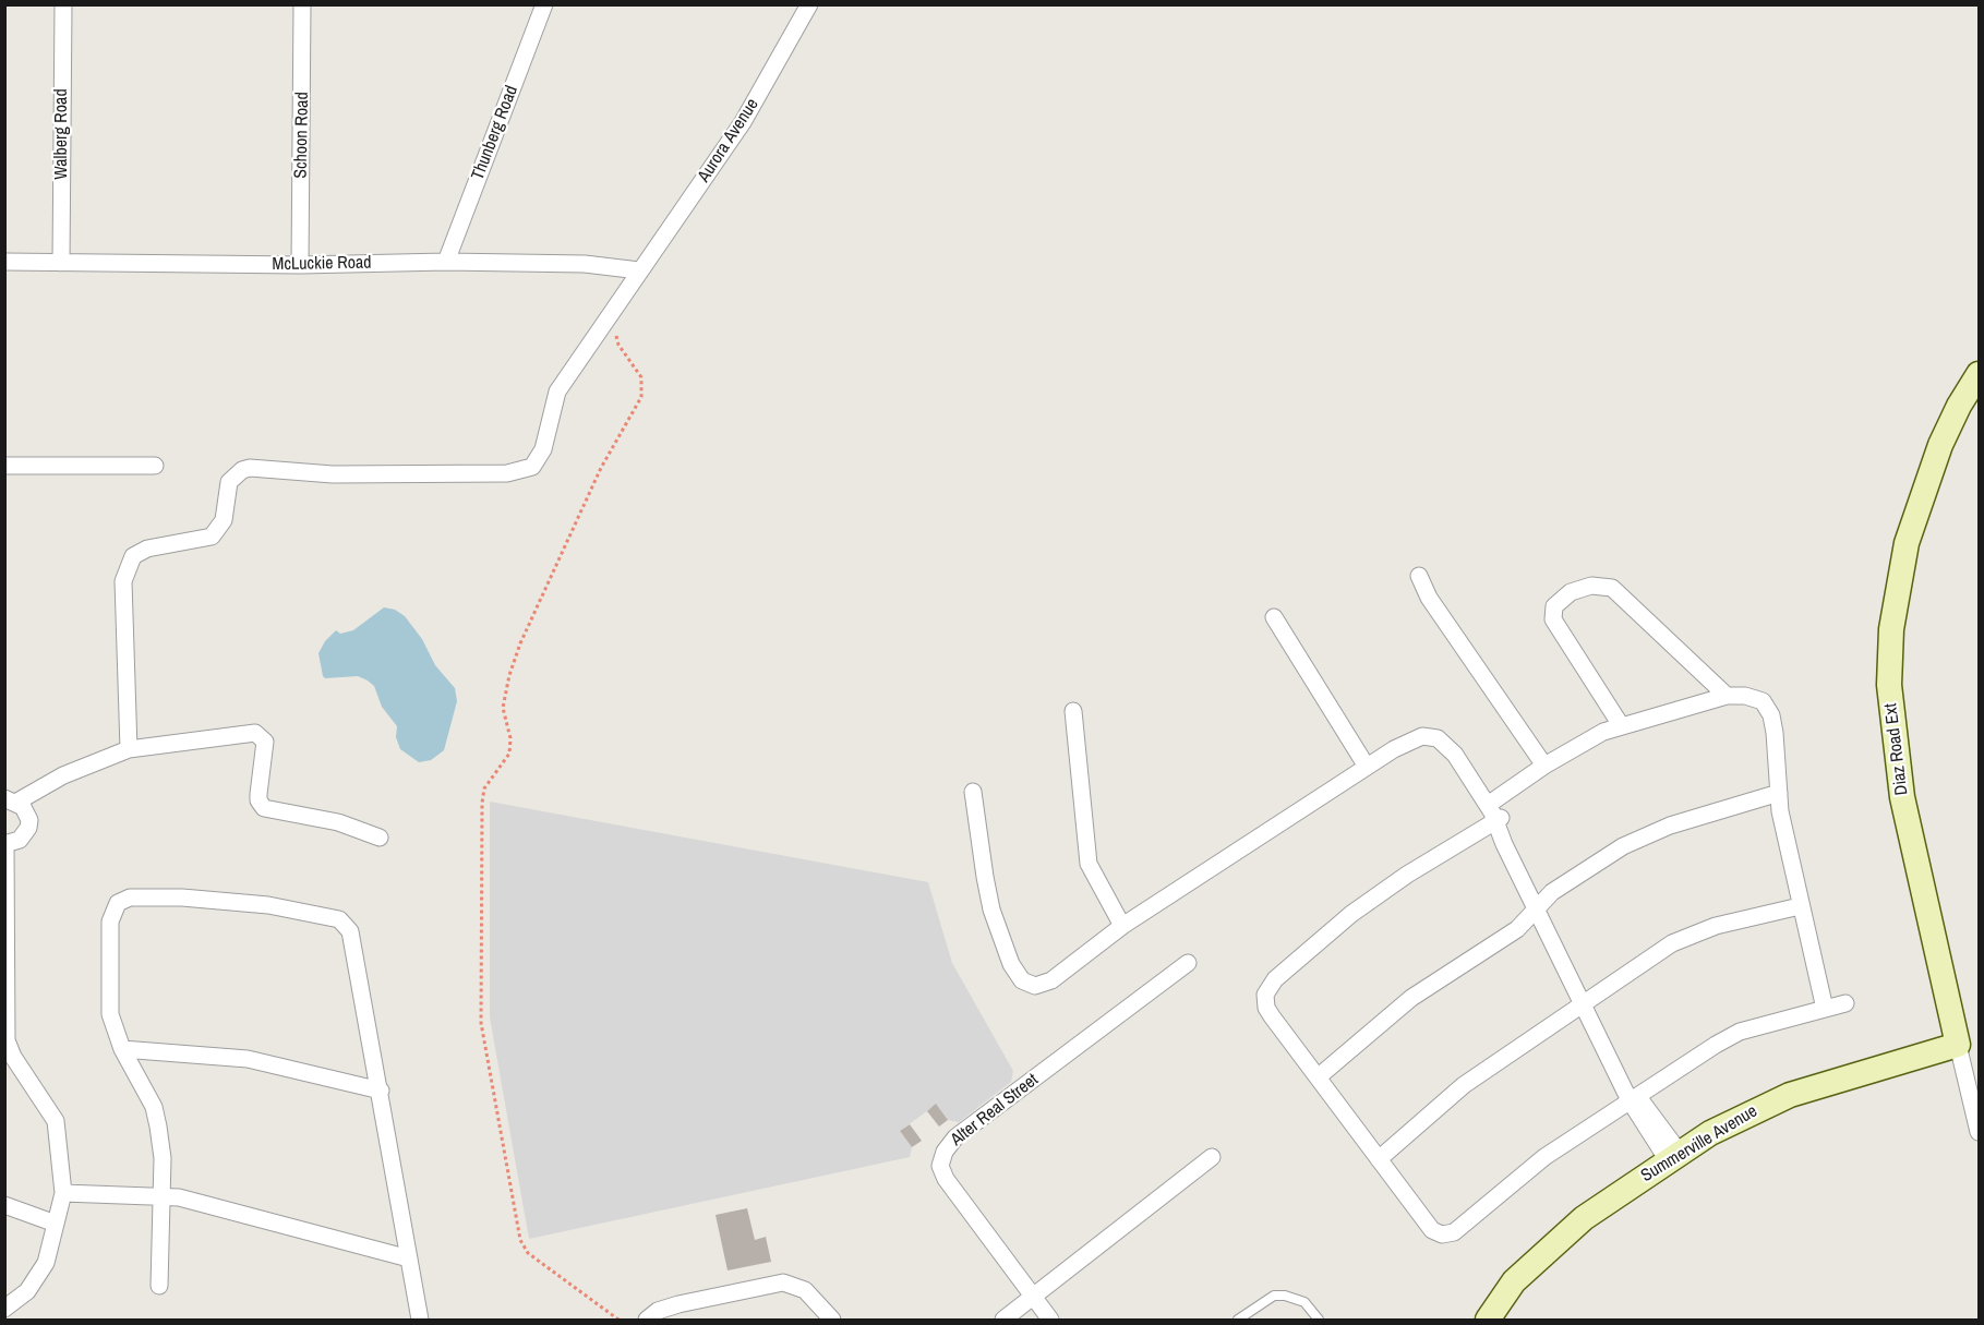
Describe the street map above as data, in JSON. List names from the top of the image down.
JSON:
{
  "streets": {
    "street": [
      "Thunberg Road",
      "Walberg Road",
      "Schoon Road",
      "Aurora Avenue",
      "McLuckie Road",
      "Diaz Road Ext",
      "Alter Real Street",
      "Summerville Avenue"
    ]
  },
  "crossings": [
    ["Thunberg Road", "McLuckie Road"],
    ["Walberg Road", "McLuckie Road"],
    ["Schoon Road", "McLuckie Road"],
    ["Aurora Avenue", "McLuckie Road"],
    ["Diaz Road Ext", "Summerville Avenue"]
  ]
}
